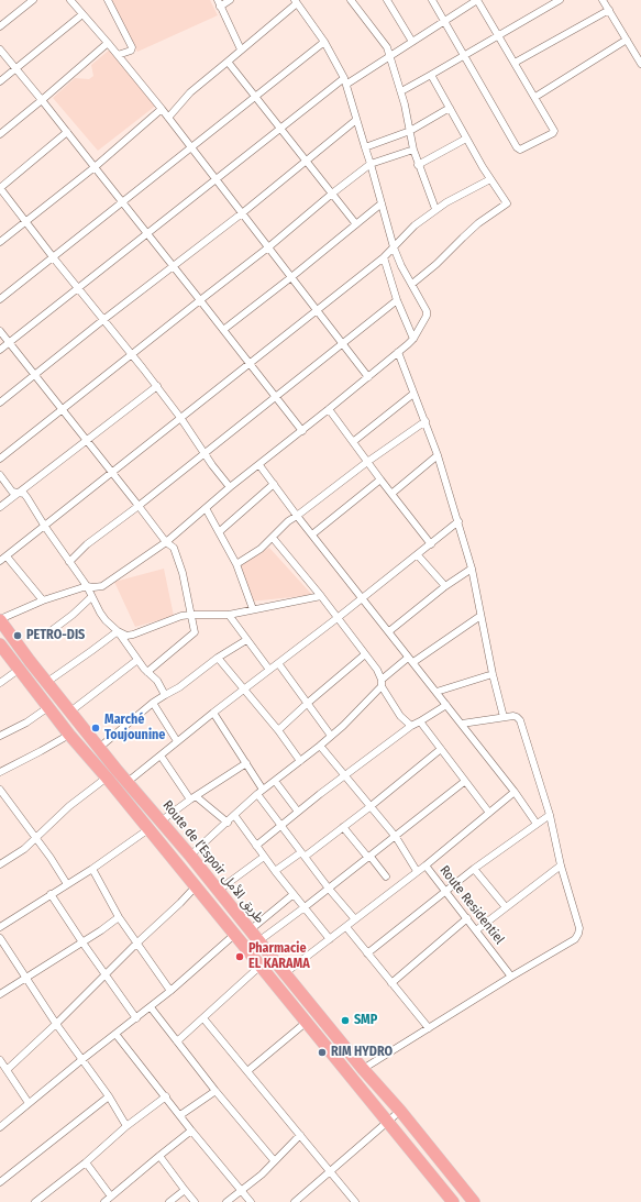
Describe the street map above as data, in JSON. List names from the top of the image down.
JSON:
{
  "streets": {
    "highway": ["Route de l’Espoir طريق الأمل"],
    "street": ["Route Residentiel"]
  },
  "crossings": [
    ["Route de l’Espoir طريق الأمل", "Route Residentiel"]
  ],
  "places": [
    "PETRO-DIS",
    "Marché Toujounine",
    "Pharmacie EL KARAMA",
    "SMP",
    "RIM HYDRO"
  ]
}
